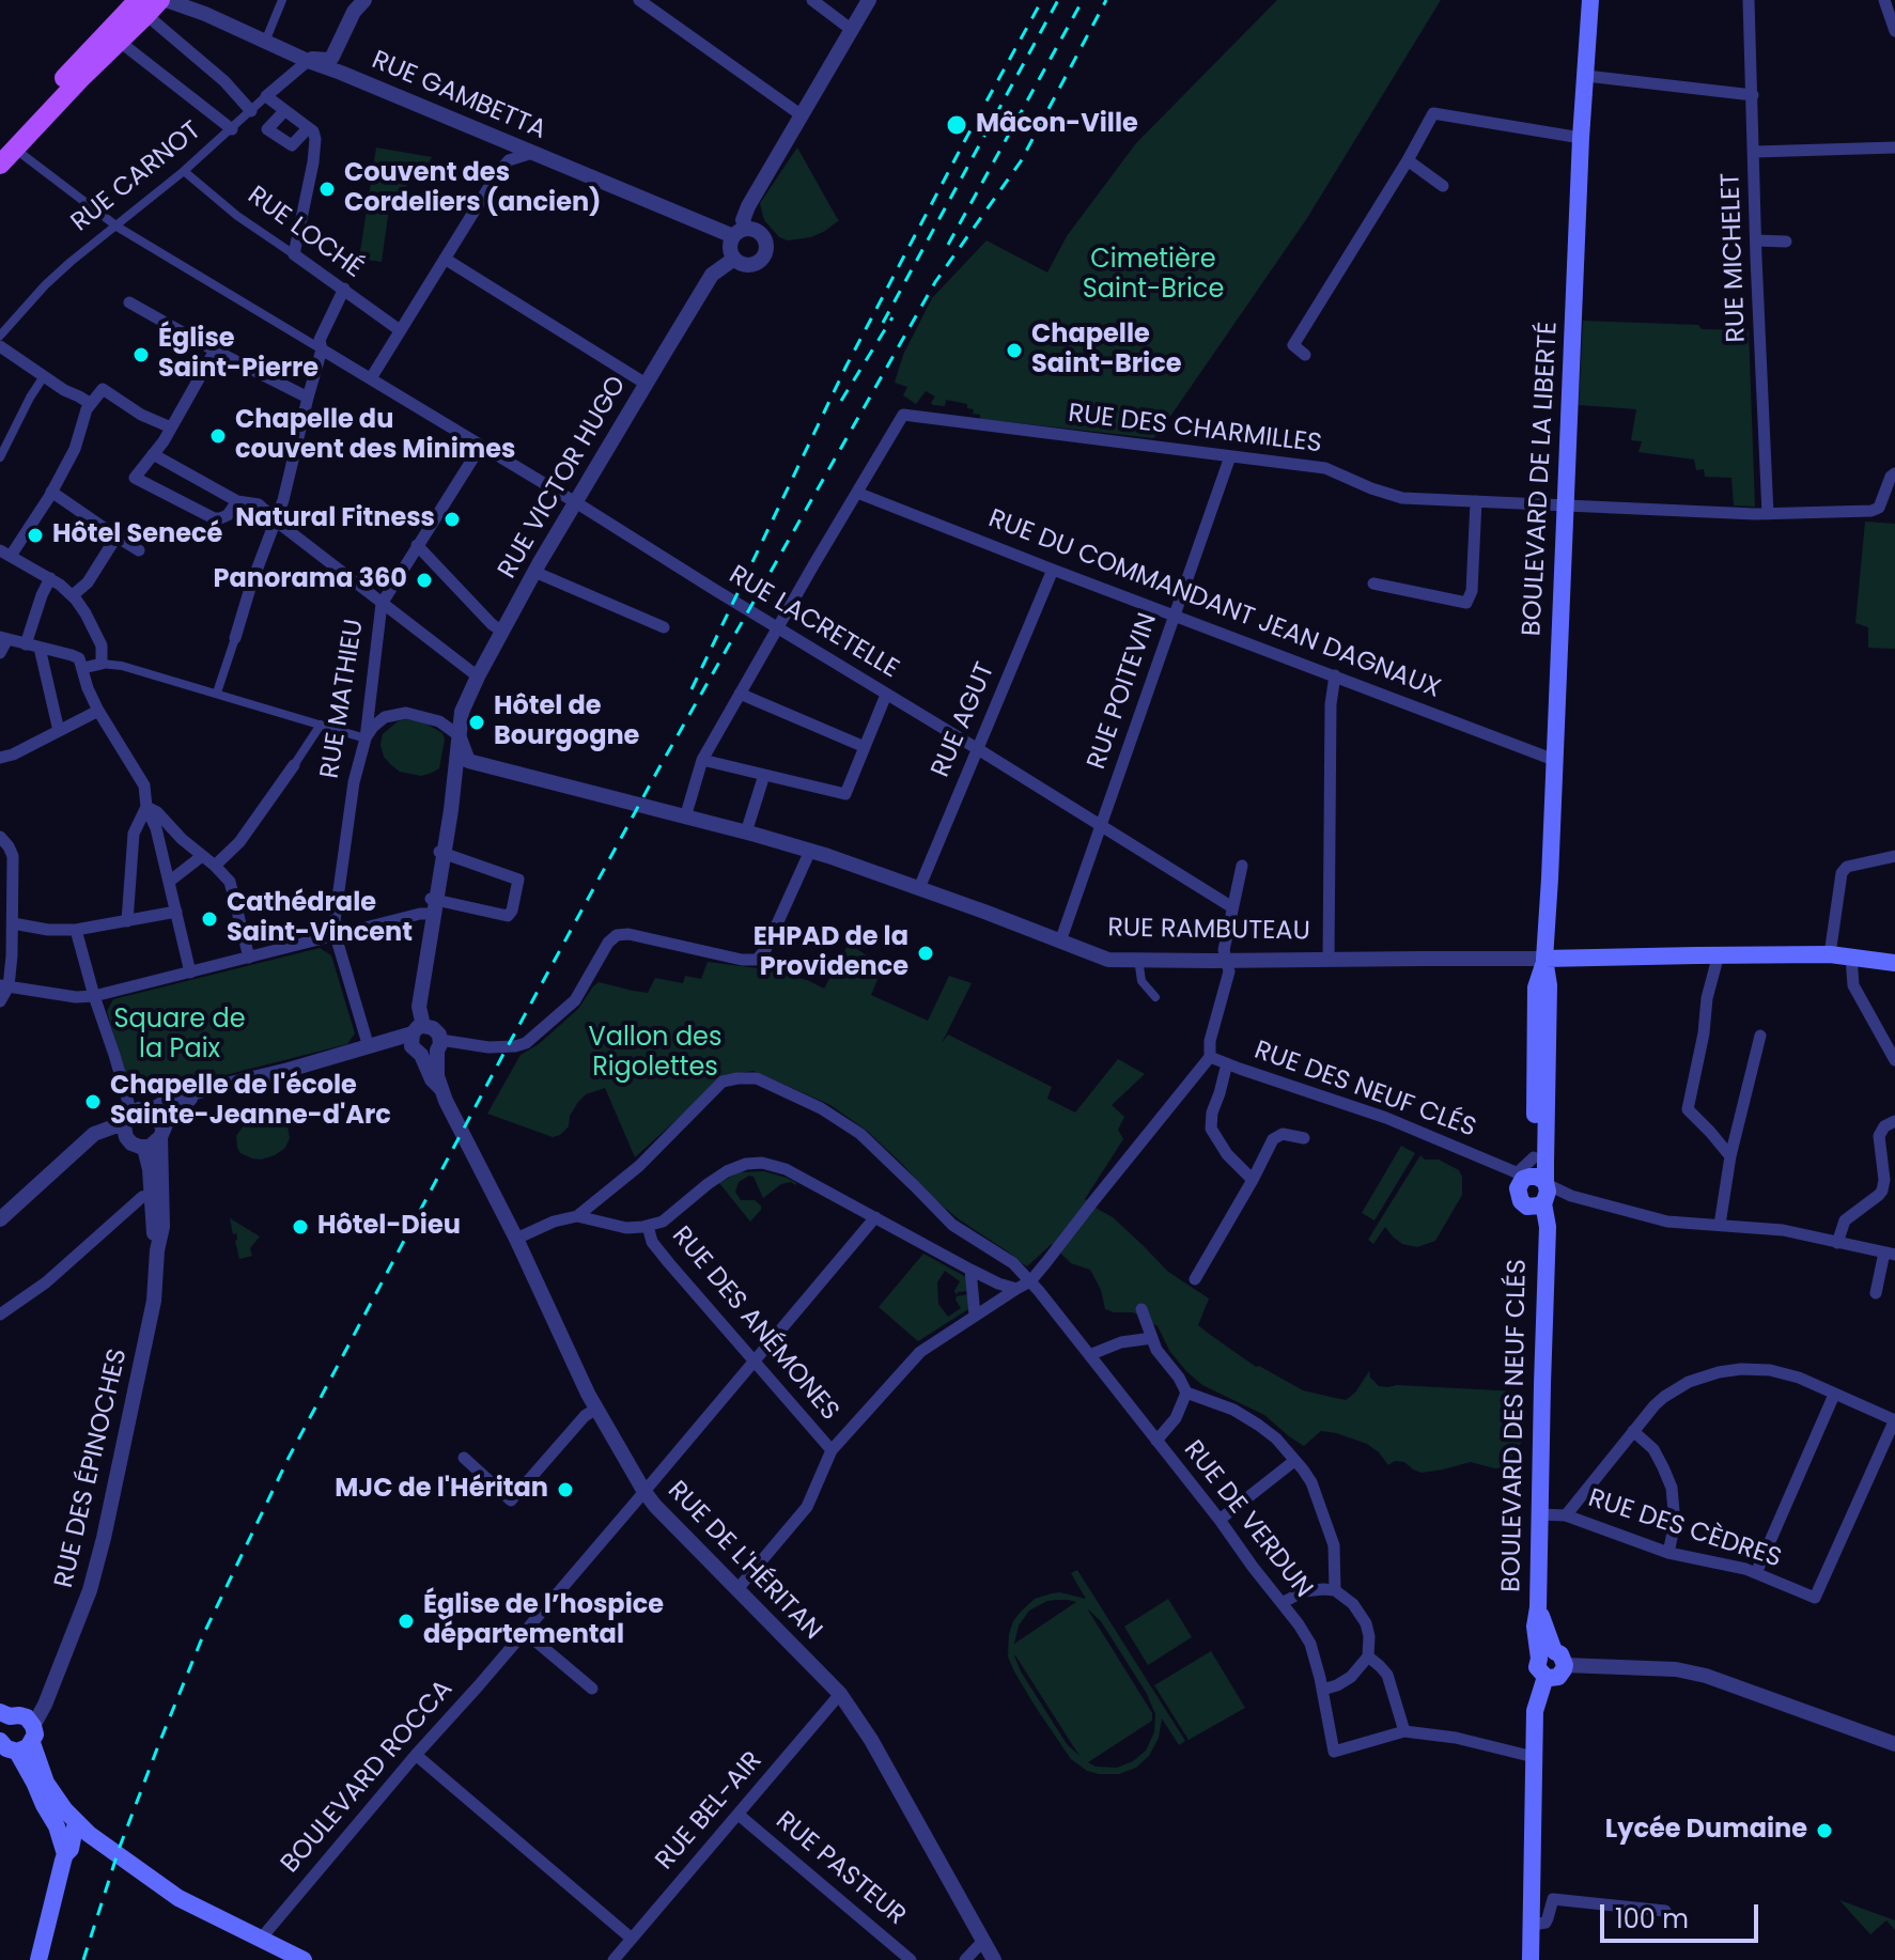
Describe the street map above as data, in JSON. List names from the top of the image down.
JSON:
{
  "streets": {
    "main road": ["BOULEVARD DE LA LIBERTÉ", "RUE RAMBUTEAU", "BOULEVARD DES NEUF CLÉS"],
    "street": [
      "RUE GAMBETTA",
      "RUE CARNOT",
      "RUE LOCHÉ",
      "RUE MICHELET",
      "RUE DES CHARMILLES",
      "RUE VICTOR HUGO",
      "RUE DU COMMANDANT JEAN DAGNAUX",
      "RUE LACRETELLE",
      "RUE POITEVIN",
      "RUE MATHIEU",
      "RUE AGUT",
      "RUE DES NEUF CLÉS",
      "RUE DES ANÉMONES",
      "RUE DES ÉPINOCHES",
      "RUE DE VERDUN",
      "RUE DES CÈDRES",
      "RUE DE L'HÉRITAN",
      "BOULEVARD ROCCA",
      "RUE BEL-AIR",
      "RUE PASTEUR"
    ]
  },
  "crossings": [
    ["RUE GAMBETTA", "RUE CARNOT"],
    ["RUE GAMBETTA", "RUE VICTOR HUGO"],
    ["RUE CARNOT", "RUE LOCHÉ"],
    ["RUE MICHELET", "RUE DES CHARMILLES"],
    ["RUE DES CHARMILLES", "BOULEVARD DE LA LIBERTÉ"],
    ["RUE DES CHARMILLES", "RUE DU COMMANDANT JEAN DAGNAUX"],
    ["RUE DES CHARMILLES", "RUE POITEVIN"],
    ["RUE VICTOR HUGO", "RUE LACRETELLE"],
    ["RUE VICTOR HUGO", "RUE RAMBUTEAU"],
    ["RUE VICTOR HUGO", "RUE DE L'HÉRITAN"],
    ["BOULEVARD DE LA LIBERTÉ", "RUE DU COMMANDANT JEAN DAGNAUX"],
    ["BOULEVARD DE LA LIBERTÉ", "RUE RAMBUTEAU"],
    ["BOULEVARD DE LA LIBERTÉ", "BOULEVARD DES NEUF CLÉS"],
    ["RUE DU COMMANDANT JEAN DAGNAUX", "RUE POITEVIN"],
    ["RUE DU COMMANDANT JEAN DAGNAUX", "RUE AGUT"],
    ["RUE LACRETELLE", "RUE POITEVIN"],
    ["RUE LACRETELLE", "RUE MATHIEU"],
    ["RUE LACRETELLE", "RUE AGUT"],
    ["RUE POITEVIN", "RUE RAMBUTEAU"],
    ["RUE AGUT", "RUE RAMBUTEAU"],
    ["RUE RAMBUTEAU", "BOULEVARD DES NEUF CLÉS"],
    ["RUE RAMBUTEAU", "RUE DE L'HÉRITAN"],
    ["RUE DES NEUF CLÉS", "BOULEVARD DES NEUF CLÉS"],
    ["RUE DES ANÉMONES", "BOULEVARD ROCCA"],
    ["BOULEVARD DES NEUF CLÉS", "RUE DES CÈDRES"],
    ["RUE DE L'HÉRITAN", "BOULEVARD ROCCA"],
    ["RUE DE L'HÉRITAN", "RUE BEL-AIR"],
    ["RUE BEL-AIR", "RUE PASTEUR"]
  ],
  "parks": ["Cimetière Saint-Brice", "Square de la Paix", "Vallon des Rigolettes"],
  "places": [
    "Mâcon-Ville",
    "Couvent des Cordeliers (ancien)",
    "Chapelle Saint-Brice",
    "Église Saint-Pierre",
    "Chapelle du couvent des Minimes",
    "Natural Fitness",
    "Hôtel Senecé",
    "Panorama 360",
    "Hôtel de Bourgogne",
    "Cathédrale Saint-Vincent",
    "EHPAD de la Providence",
    "Chapelle de l'école Sainte-Jeanne-d'Arc",
    "Hôtel-Dieu",
    "MJC de l'Héritan",
    "Église de l’hospice départemental",
    "Lycée Dumaine"
  ],
  "scale_bar": "100 m"
}
